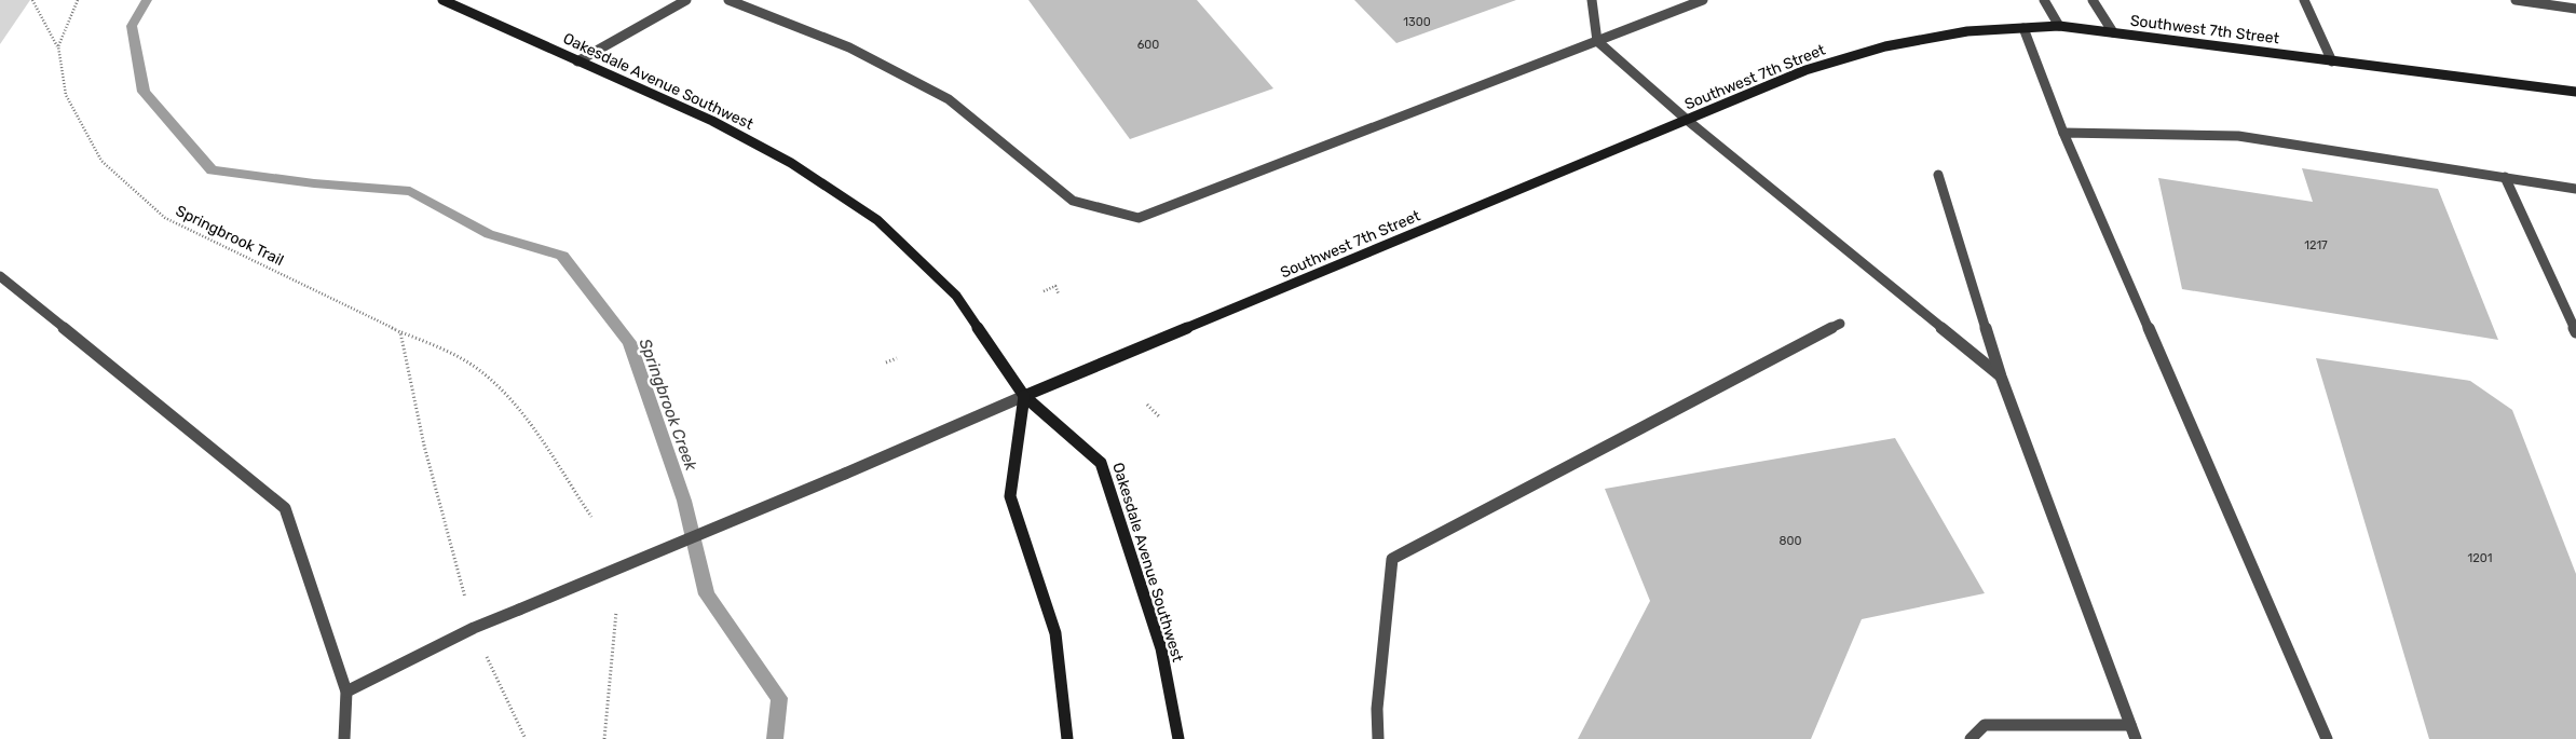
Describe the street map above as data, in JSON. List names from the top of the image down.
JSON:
{
  "streets": {
    "street": ["Southwest 7th Street", "Oakesdale Avenue Southwest"],
    "path": ["Springbrook Trail"]
  },
  "crossings": [
    ["Southwest 7th Street", "Oakesdale Avenue Southwest"]
  ],
  "water": ["Springbrook Creek"],
  "house_numbers": [
    "1300",
    "600",
    "1217",
    "800",
    "1201"
  ]
}
